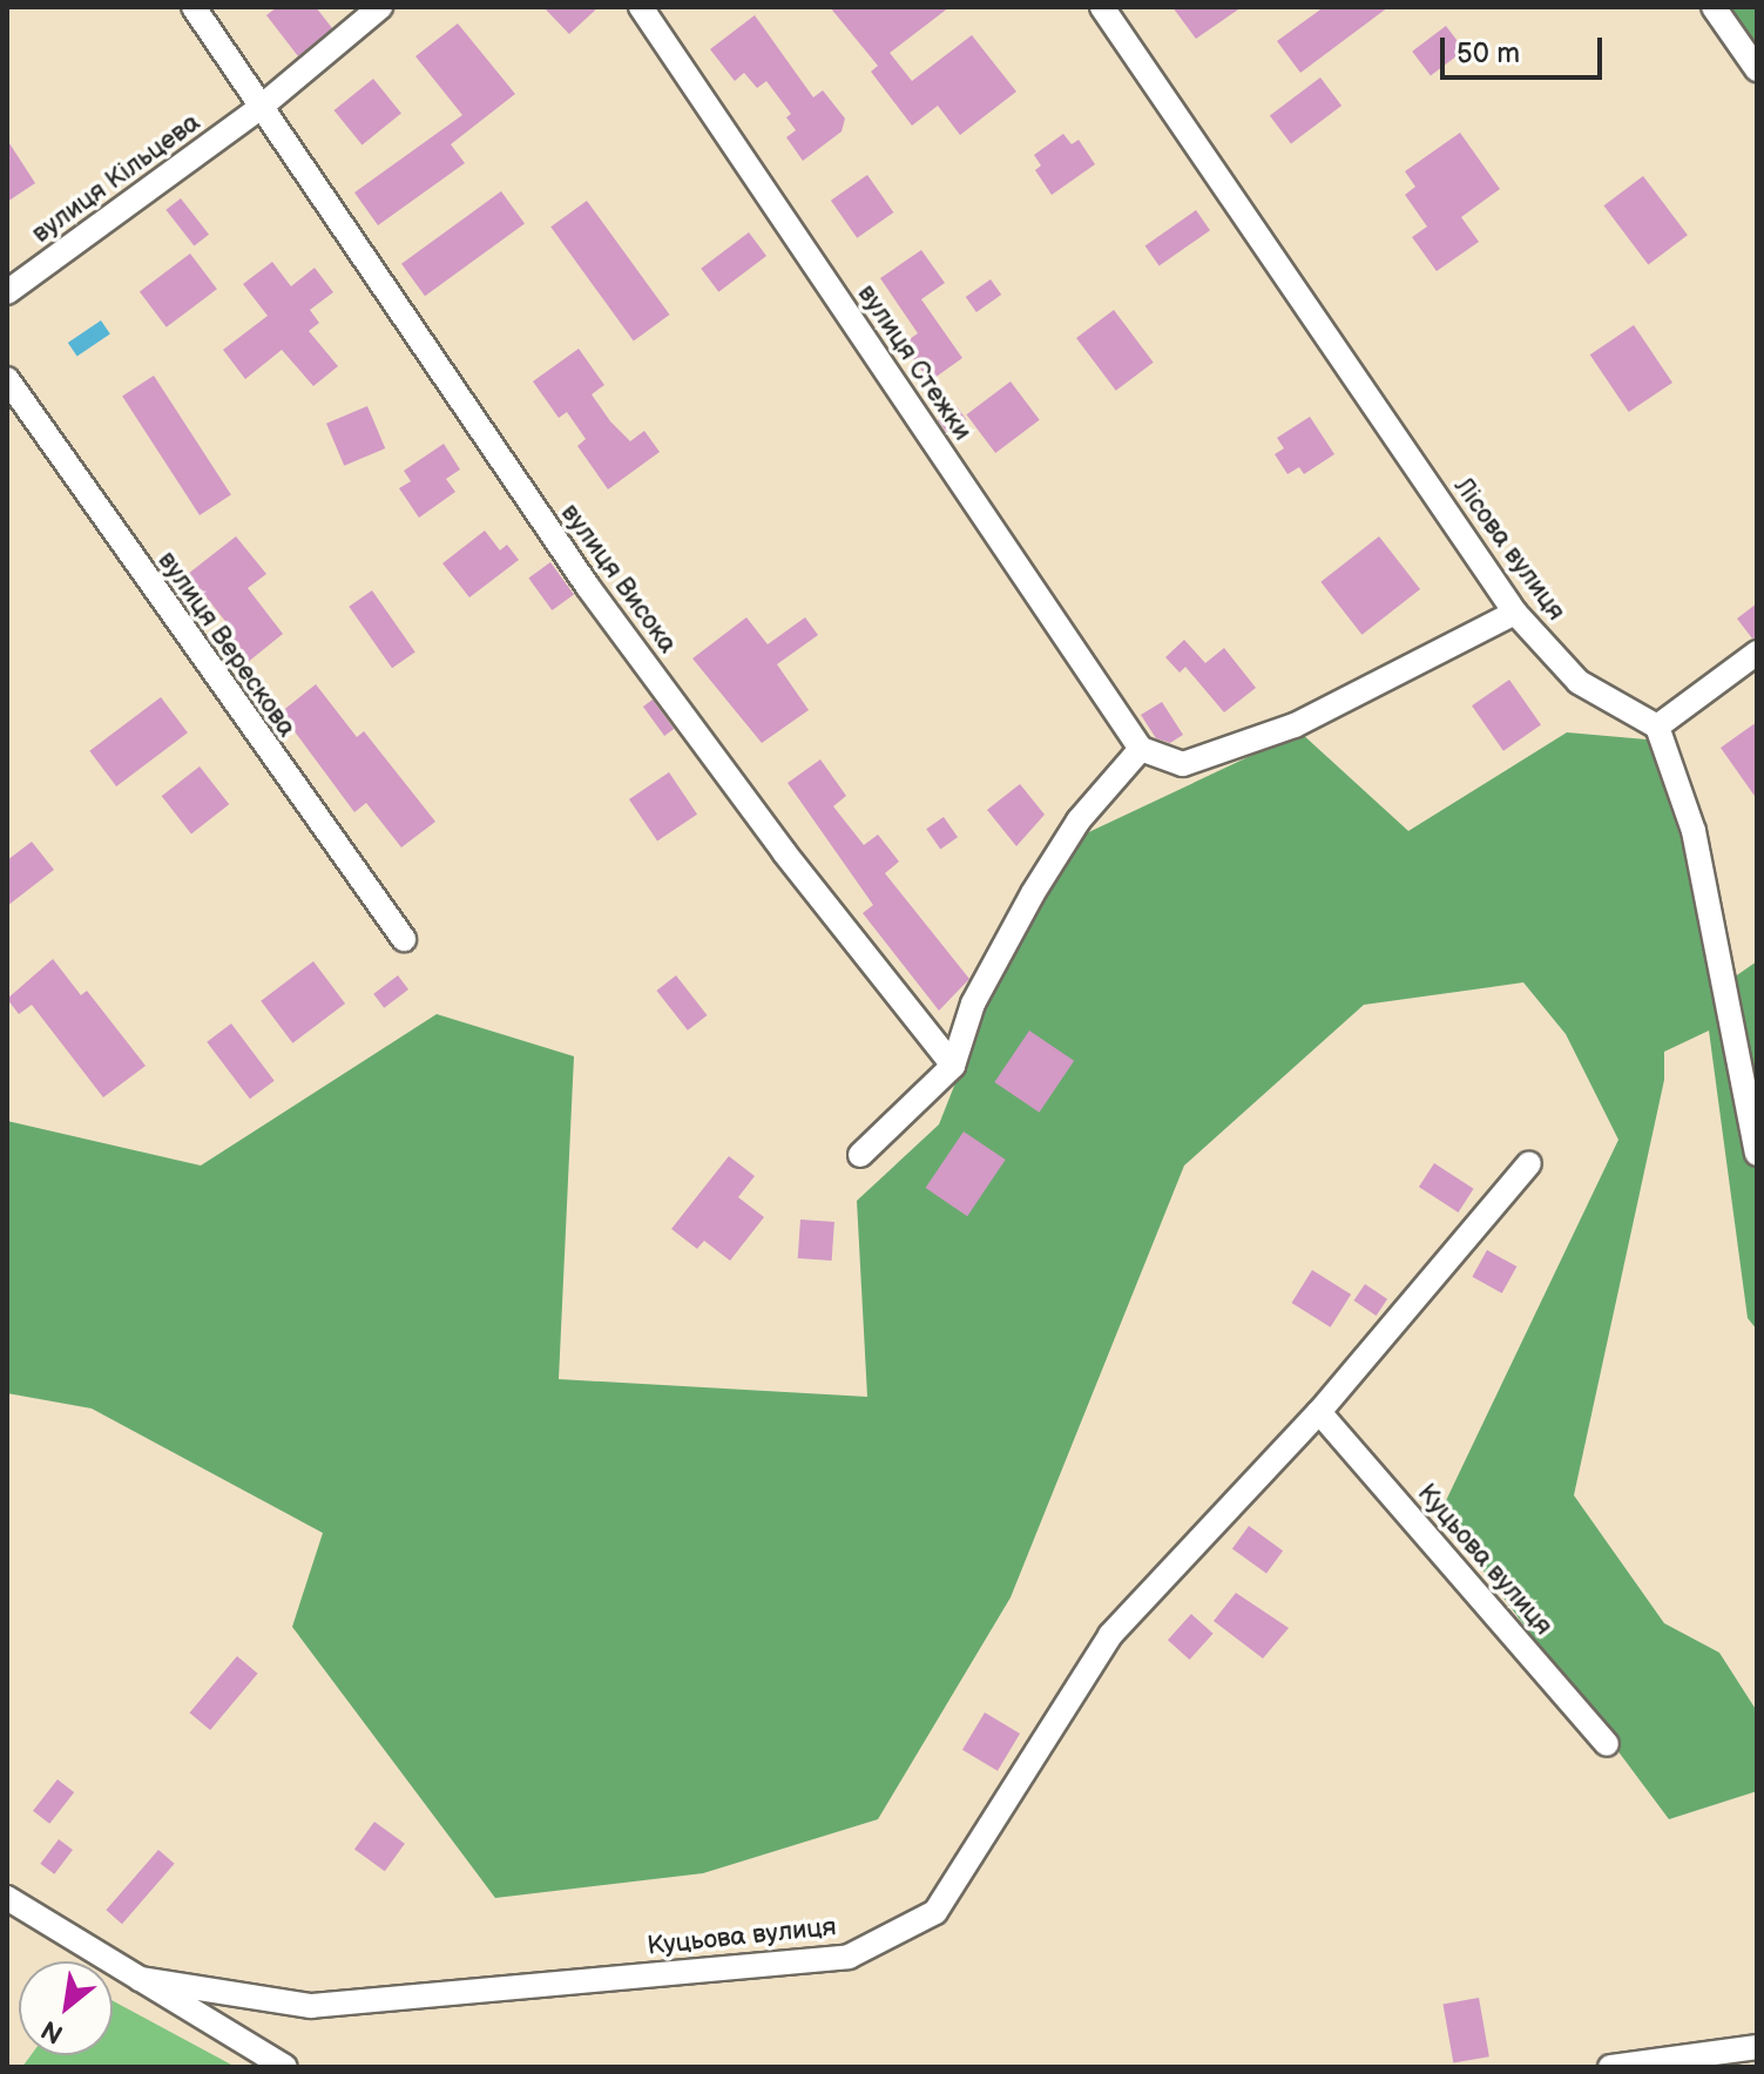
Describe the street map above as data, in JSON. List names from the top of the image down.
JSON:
{
  "streets": {
    "street": [
      "вулиця Кільцева",
      "вулиця Стежки",
      "Лісова вулиця",
      "вулиця Висока",
      "вулиця Верескова",
      "Куцьова вулиця"
    ]
  },
  "crossings": [
    ["вулиця Кільцева", "вулиця Висока"]
  ],
  "scale_bar": "50 m",
  "north": "bottom left"
}
